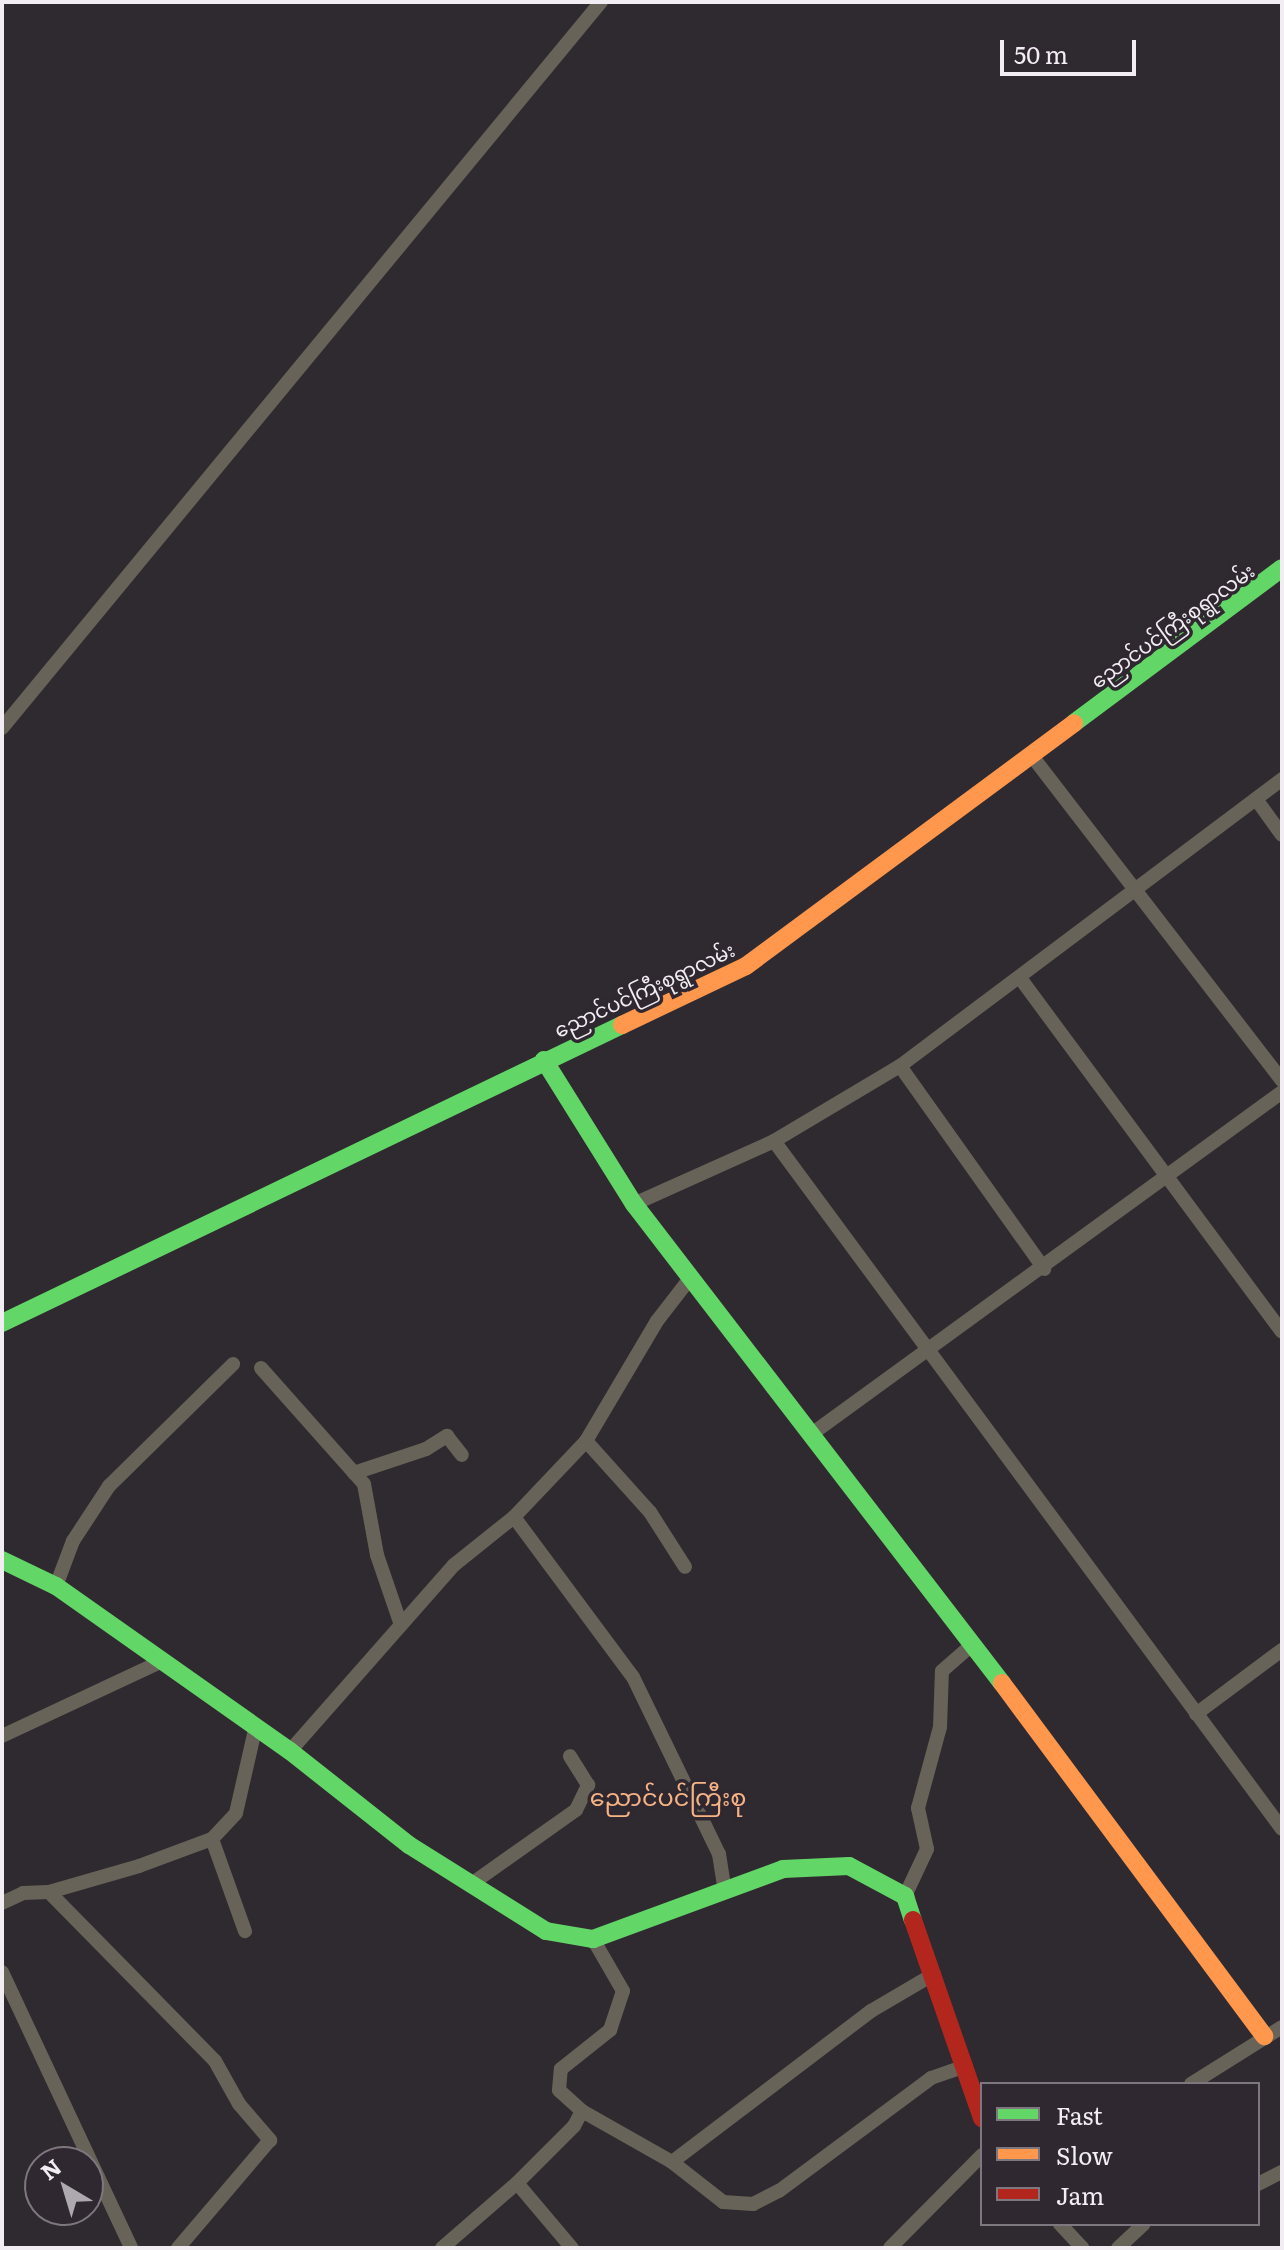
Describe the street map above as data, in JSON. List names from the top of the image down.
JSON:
{
  "streets": {
    "street": ["ညောင်ပင်ကြီးစုရွာလမ်း"]
  },
  "districts": ["ညောင်ပင်ကြီးစု"],
  "legend": ["Fast", "Slow", "Jam"],
  "scale_bar": "50 m",
  "north": "top left"
}
